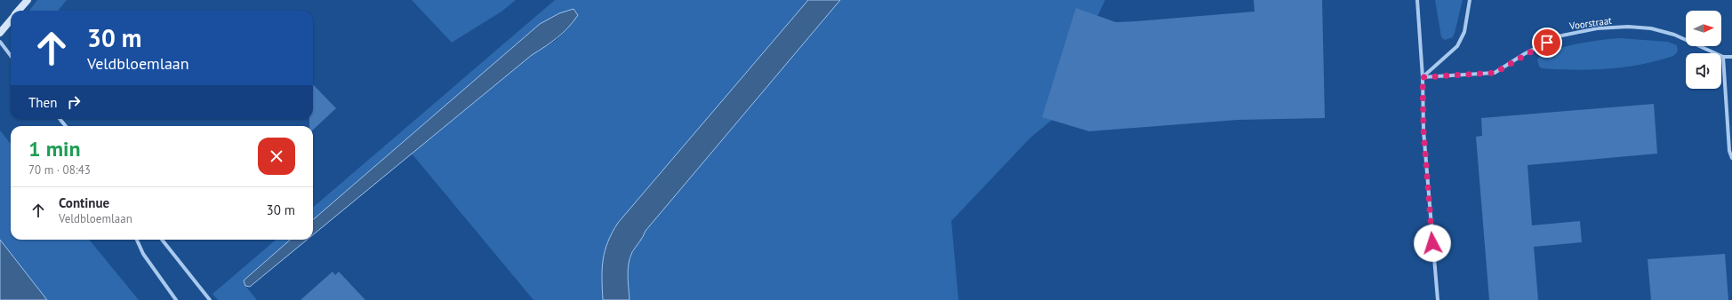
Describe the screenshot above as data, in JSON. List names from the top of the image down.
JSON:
{
  "streets": {
    "street": ["Voorstraat"]
  },
  "north": "right",
  "page": {
    "turn": ["30 m", "Veldbloemlaan"],
    "then": "Then",
    "heading": ["1 min", "70 m · 08:43"],
    "list": [
      {
        "name": "Continue",
        "note": "Veldbloemlaan",
        "value": "30 m"
      }
    ]
  }
}
